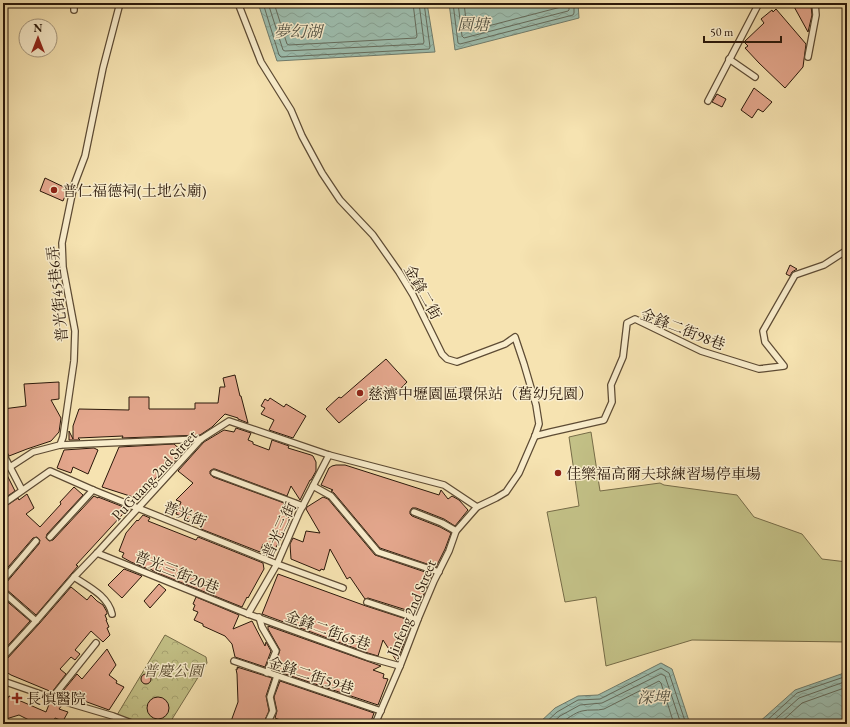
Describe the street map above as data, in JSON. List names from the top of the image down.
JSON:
{
  "streets": {
    "lane": [
      "金鋒二街",
      "普光街45巷6弄",
      "金鋒二街98巷",
      "PuGuang 2nd Street",
      "普光街",
      "普光三街",
      "普光三街20巷",
      "Jinfeng 2nd Street",
      "金鋒二街65巷",
      "金鋒二街59巷"
    ]
  },
  "crossings": [
    ["金鋒二街", "金鋒二街98巷"],
    ["金鋒二街", "PuGuang 2nd Street"],
    ["金鋒二街", "Jinfeng 2nd Street"],
    ["PuGuang 2nd Street", "普光街"],
    ["PuGuang 2nd Street", "普光三街"],
    ["PuGuang 2nd Street", "普光三街20巷"],
    ["PuGuang 2nd Street", "Jinfeng 2nd Street"],
    ["普光街", "普光三街"],
    ["普光三街", "普光三街20巷"],
    ["普光三街", "金鋒二街65巷"],
    ["普光三街20巷", "金鋒二街65巷"],
    ["Jinfeng 2nd Street", "金鋒二街65巷"],
    ["Jinfeng 2nd Street", "金鋒二街59巷"]
  ],
  "water": ["園塘", "夢幻湖", "深埤"],
  "parks": ["普慶公園"],
  "places": {
    "other": ["普仁福德祠(土地公廟)", "慈濟中壢園區環保站（舊幼兒園）", "佳樂福高爾夫球練習場停車場"],
    "health": ["長慎醫院"]
  },
  "scale_bar": "50 m",
  "north": "top"
}
